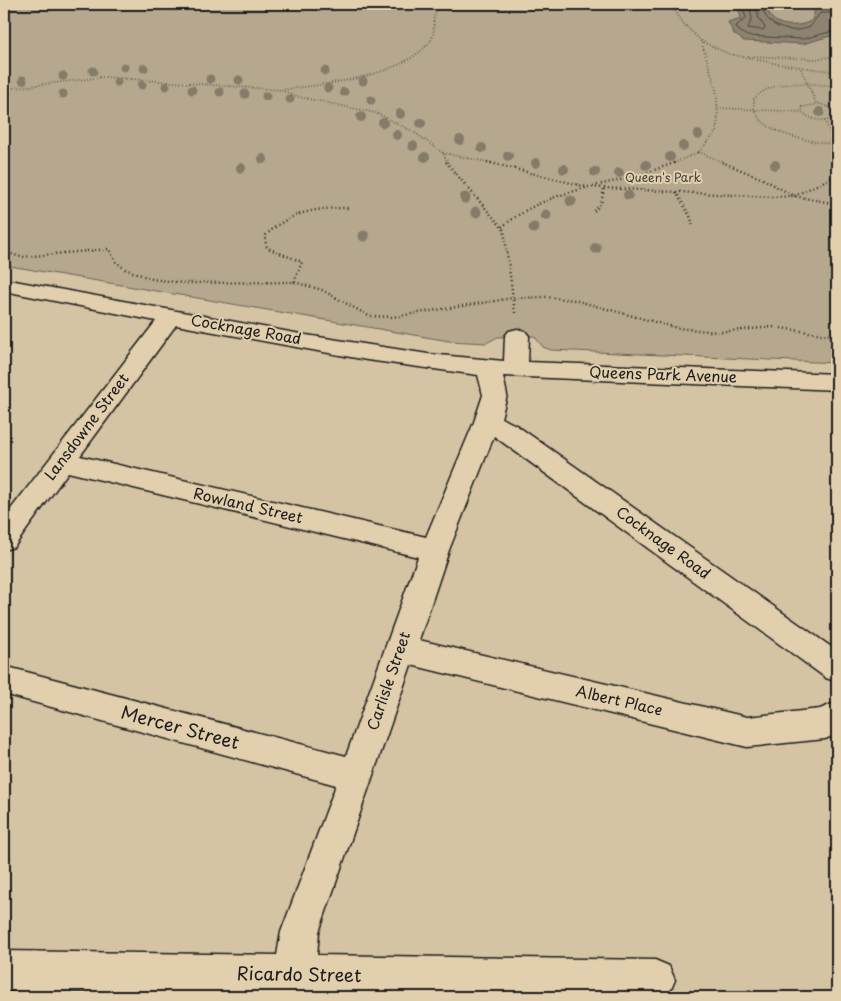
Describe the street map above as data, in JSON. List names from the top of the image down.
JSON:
{
  "streets": {
    "street": [
      "Cocknage Road",
      "Queens Park Avenue",
      "Lansdowne Street",
      "Rowland Street",
      "Carlisle Street",
      "Albert Place",
      "Mercer Street",
      "Ricardo Street"
    ]
  },
  "crossings": [
    ["Cocknage Road", "Queens Park Avenue"],
    ["Cocknage Road", "Lansdowne Street"],
    ["Cocknage Road", "Carlisle Street"],
    ["Queens Park Avenue", "Carlisle Street"],
    ["Lansdowne Street", "Rowland Street"],
    ["Rowland Street", "Carlisle Street"],
    ["Carlisle Street", "Albert Place"],
    ["Carlisle Street", "Mercer Street"],
    ["Carlisle Street", "Ricardo Street"]
  ],
  "parks": ["Queen's Park"]
}
